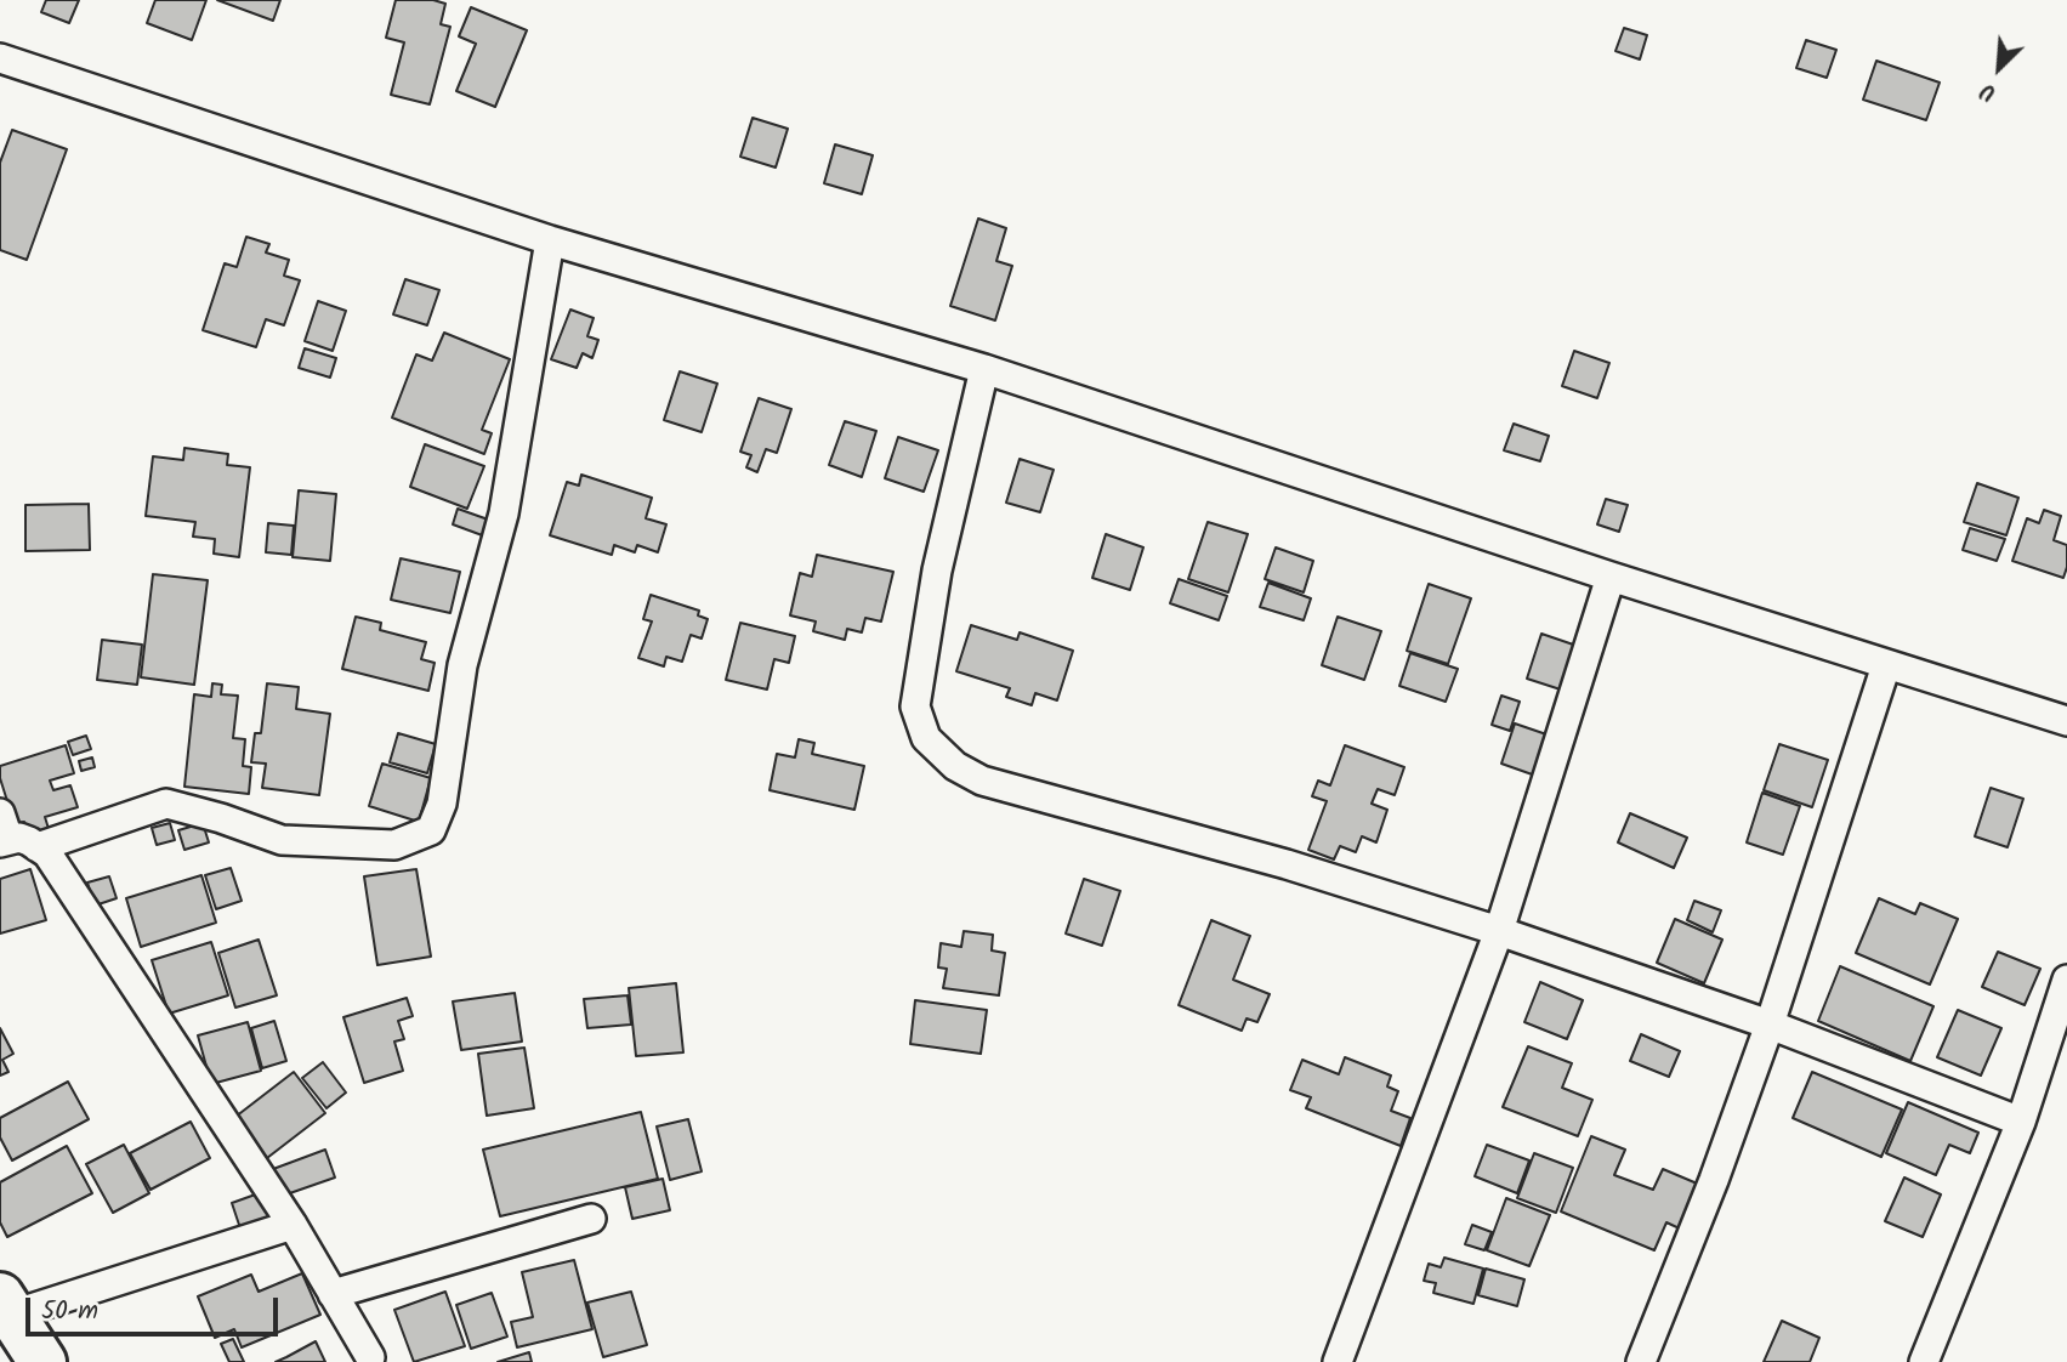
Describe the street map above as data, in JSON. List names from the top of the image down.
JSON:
{
  "scale_bar": "50 m",
  "north": "bottom left"
}
